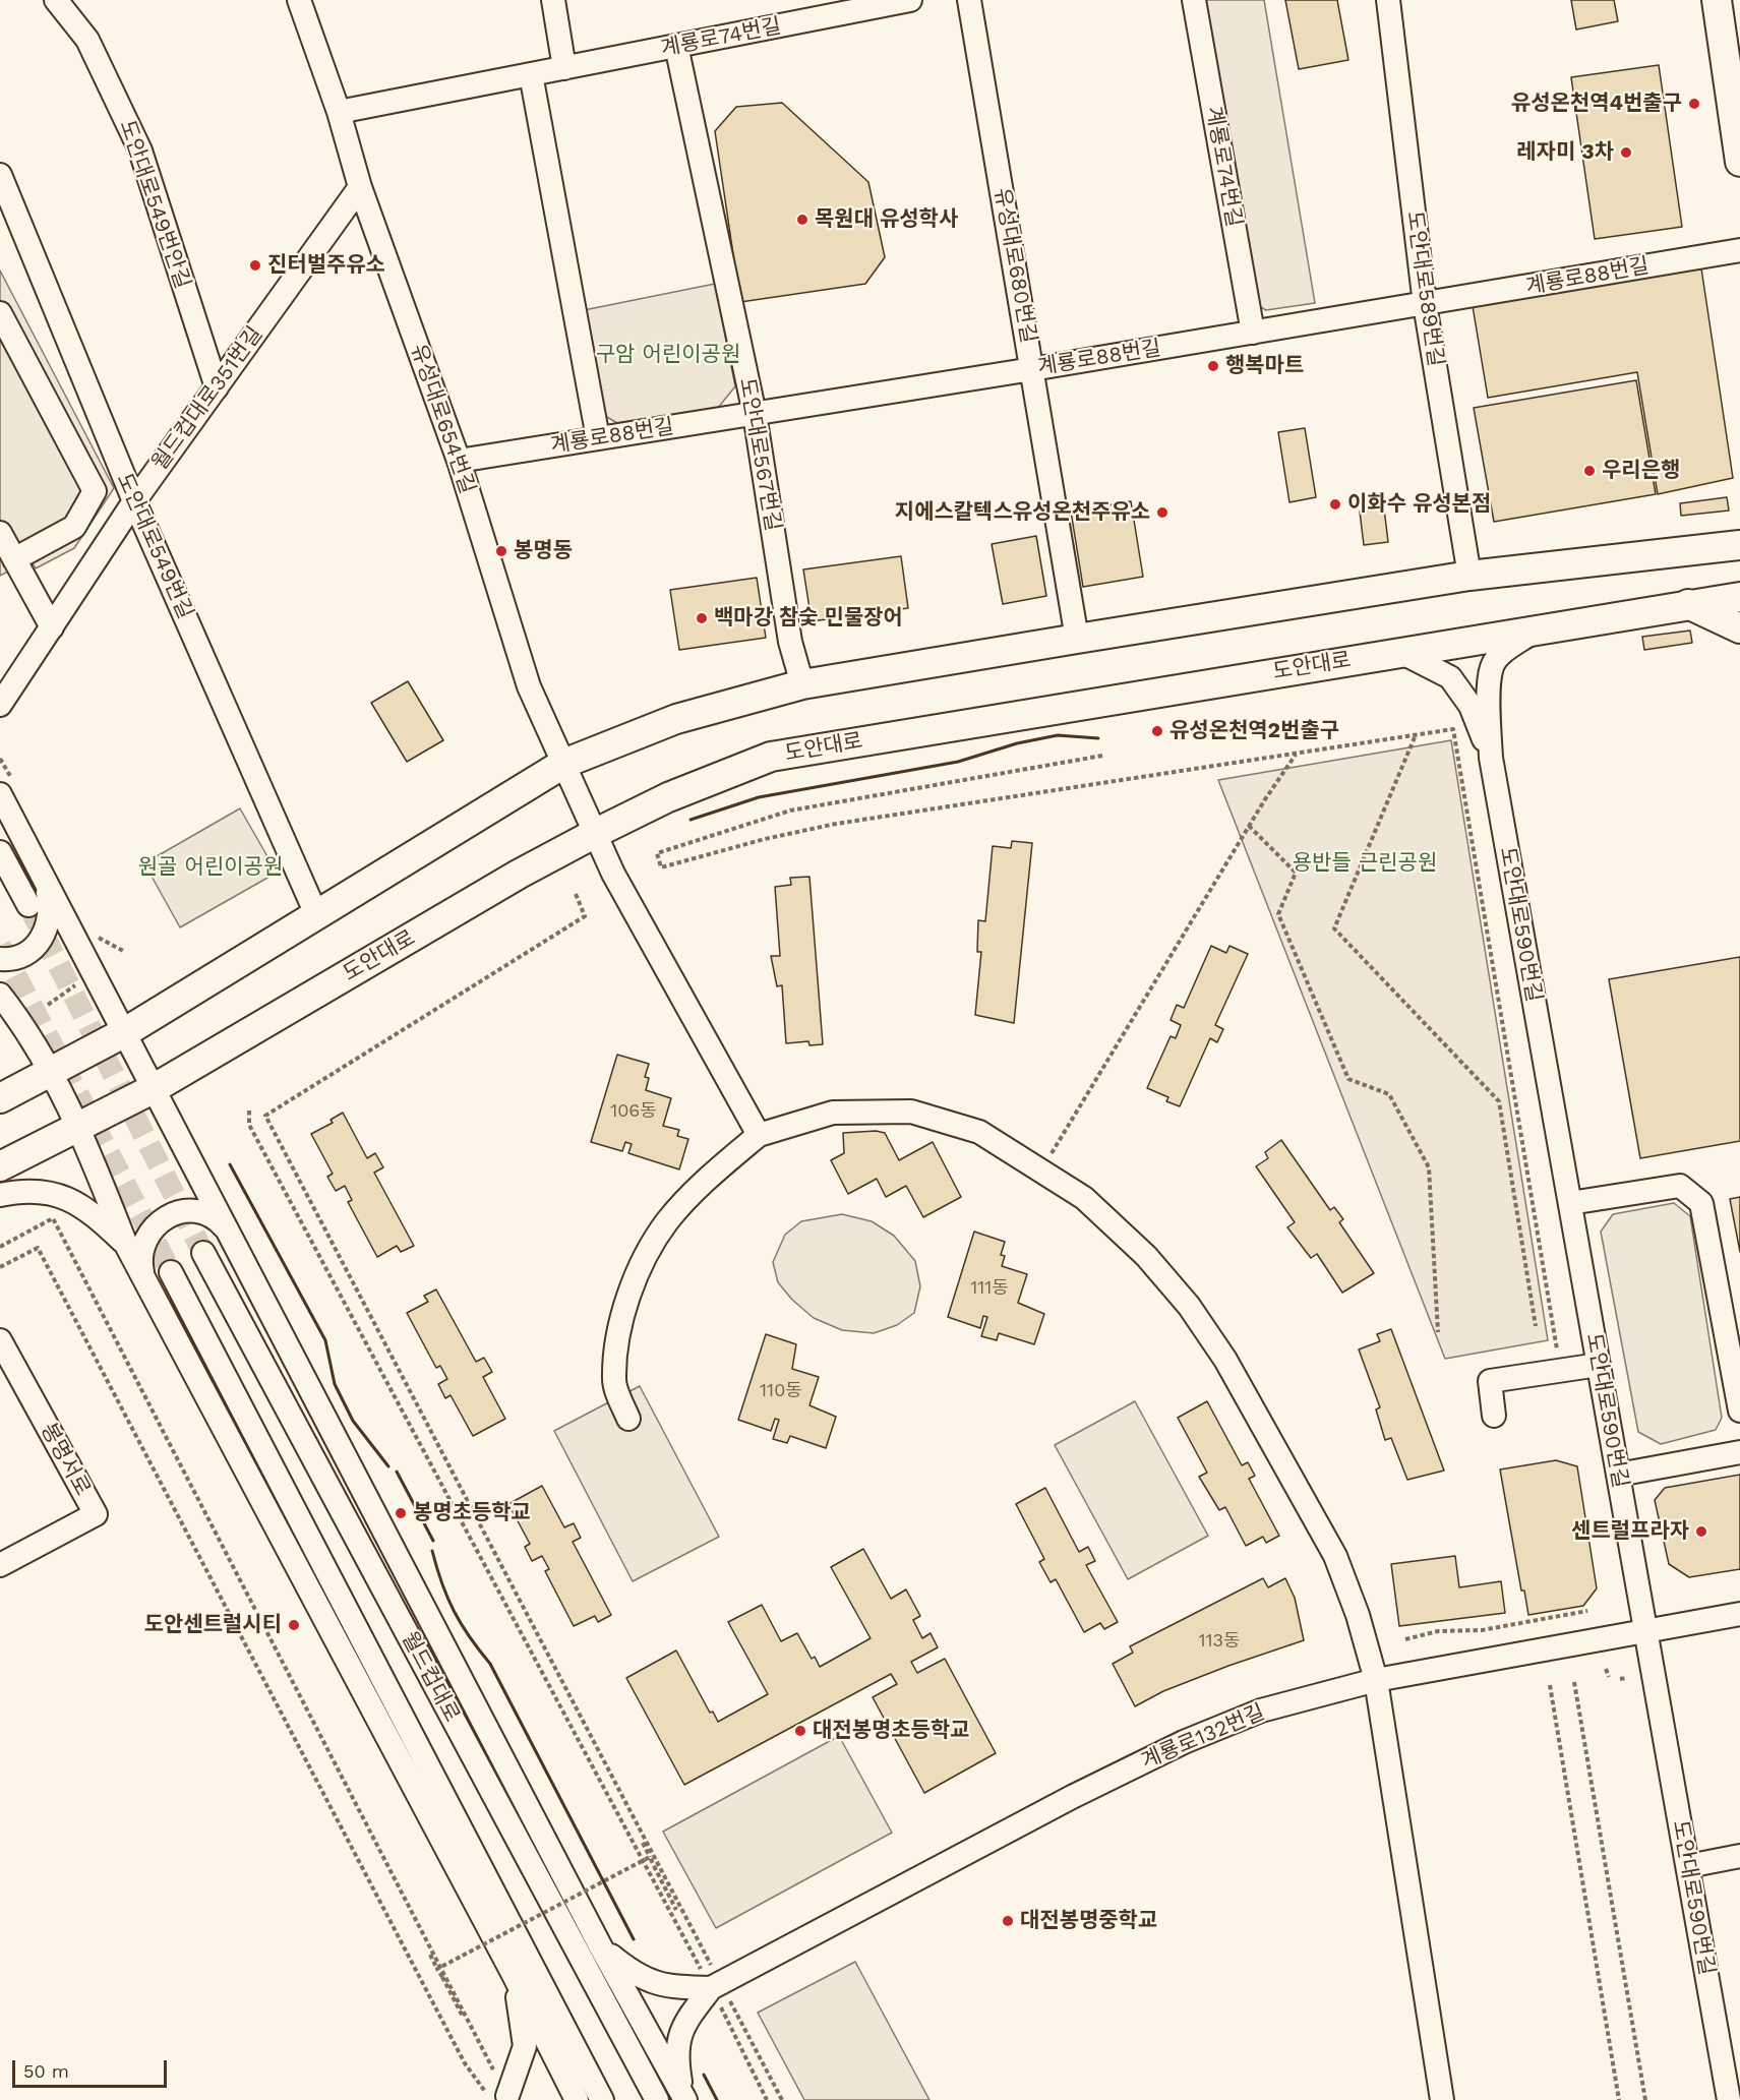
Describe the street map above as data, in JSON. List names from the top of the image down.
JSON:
{
  "streets": {
    "main road": ["도안대로"],
    "street": [
      "계룡로74번길",
      "도안대로549번안길",
      "유성대로680번길",
      "계룡로88번길",
      "도안대로589번길",
      "월드컵대로351번길",
      "유성대로654번길",
      "도안대로567번길",
      "도안대로549번길",
      "도안대로590번길",
      "봉명서로",
      "월드컵대로",
      "계룡로132번길"
    ]
  },
  "crossings": [
    ["계룡로74번길", "계룡로88번길"],
    ["계룡로74번길", "유성대로654번길"],
    ["계룡로74번길", "도안대로567번길"],
    ["도안대로549번안길", "월드컵대로351번길"],
    ["유성대로680번길", "계룡로88번길"],
    ["계룡로88번길", "도안대로589번길"],
    ["계룡로88번길", "유성대로654번길"],
    ["계룡로88번길", "도안대로567번길"],
    ["월드컵대로351번길", "유성대로654번길"],
    ["월드컵대로351번길", "도안대로549번길"],
    ["유성대로654번길", "도안대로"],
    ["도안대로590번길", "계룡로132번길"]
  ],
  "parks": ["구암 어린이공원", "용반들 근린공원", "원골 어린이공원"],
  "places": [
    "유성온천역4번출구",
    "레자미 3차",
    "목원대 유성학사",
    "진터벌주유소",
    "행복마트",
    "우리은행",
    "이화수 유성본점",
    "지에스칼텍스유성온천주유소",
    "봉명동",
    "백마강 참숯 민물장어",
    "유성온천역2번출구",
    "봉명초등학교",
    "센트럴프라자",
    "도안센트럴시티",
    "대전봉명초등학교",
    "대전봉명중학교"
  ],
  "house_numbers": [
    "106동",
    "111동",
    "110동",
    "113동"
  ],
  "scale_bar": "50 m"
}
